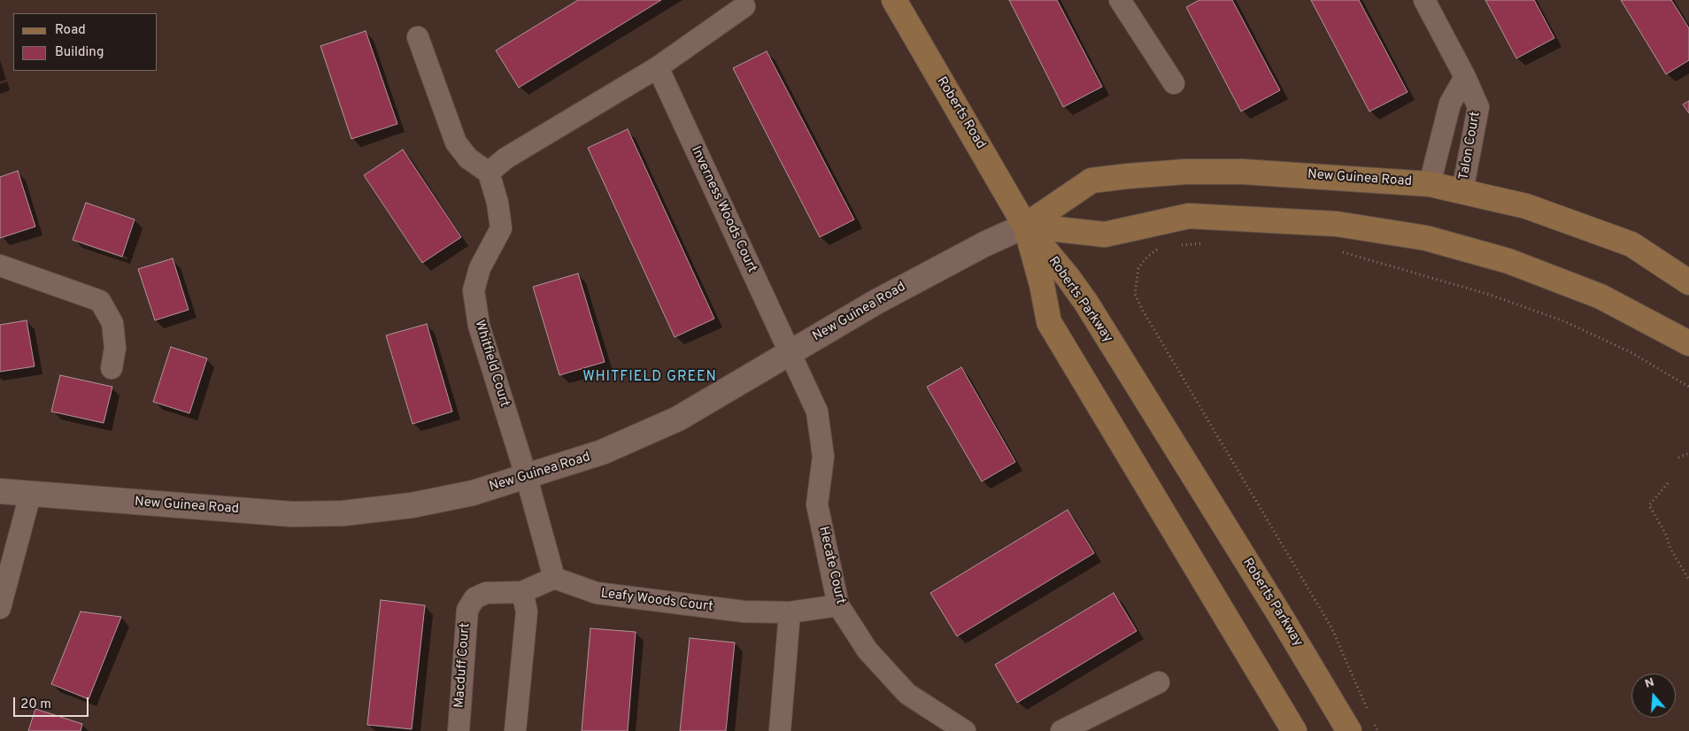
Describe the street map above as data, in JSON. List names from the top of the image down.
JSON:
{
  "streets": {
    "main road": ["Roberts Road", "New Guinea Road", "Roberts Parkway"],
    "street": [
      "Talon Court",
      "Inverness Woods Court",
      "Whitfield Court",
      "Hecate Court",
      "Leafy Woods Court",
      "Macduff Court"
    ]
  },
  "crossings": [
    ["Roberts Road", "New Guinea Road"],
    ["Roberts Road", "Roberts Parkway"],
    ["Talon Court", "New Guinea Road"],
    ["New Guinea Road", "Inverness Woods Court"],
    ["New Guinea Road", "Roberts Parkway"],
    ["New Guinea Road", "Whitfield Court"],
    ["New Guinea Road", "Hecate Court"],
    ["Inverness Woods Court", "Hecate Court"],
    ["Hecate Court", "Leafy Woods Court"],
    ["Leafy Woods Court", "Macduff Court"]
  ],
  "districts": ["WHITFIELD GREEN"],
  "legend": ["Road", "Building"],
  "scale_bar": "20 m",
  "north": "top"
}
